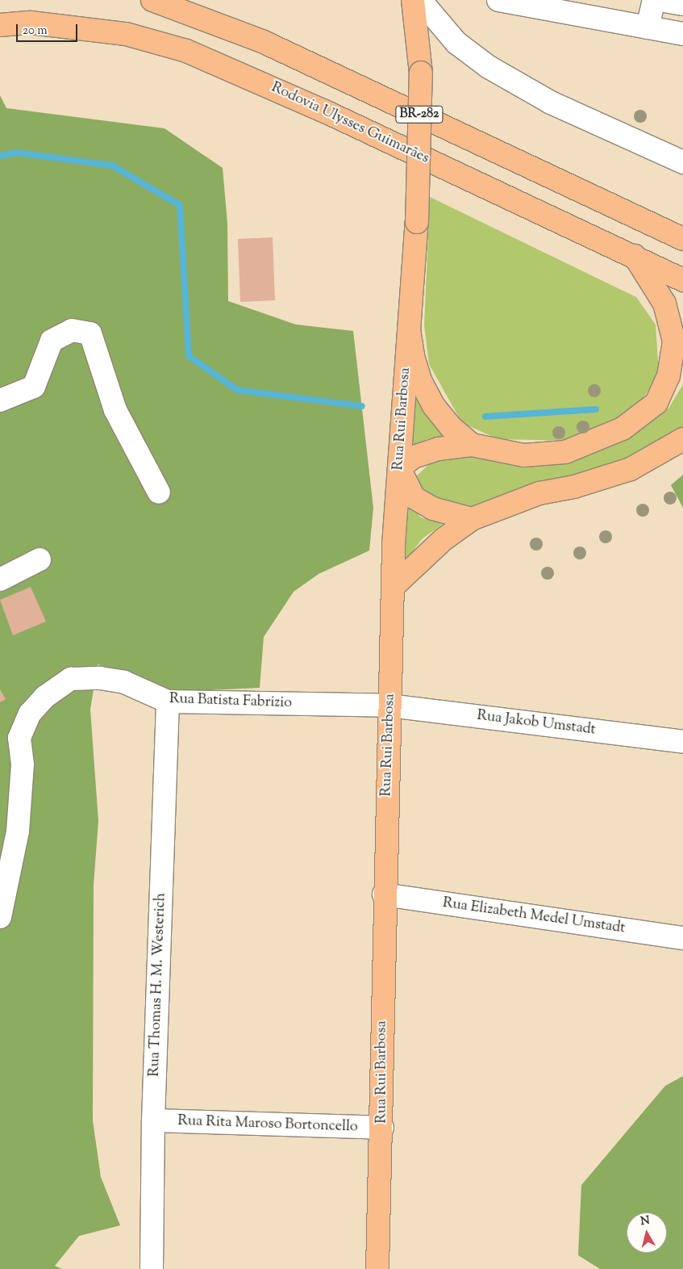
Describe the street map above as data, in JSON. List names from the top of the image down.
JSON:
{
  "streets": {
    "main road": ["BR-282", "Rodovia Ulysses Guimarães", "Rua Rui Barbosa"],
    "street": [
      "Rua Batista Fabrizio",
      "Rua Jakob Umstadt",
      "Rua Elizabeth Medel Umstadt",
      "Rua Thomas H. M. Westerich",
      "Rua Rita Maroso Bortoncello"
    ]
  },
  "crossings": [
    ["Rua Rui Barbosa", "Rua Batista Fabrizio"],
    ["Rua Rui Barbosa", "Rua Jakob Umstadt"],
    ["Rua Rui Barbosa", "Rua Elizabeth Medel Umstadt"],
    ["Rua Rui Barbosa", "Rua Rita Maroso Bortoncello"],
    ["Rua Batista Fabrizio", "Rua Jakob Umstadt"],
    ["Rua Batista Fabrizio", "Rua Thomas H. M. Westerich"],
    ["Rua Thomas H. M. Westerich", "Rua Rita Maroso Bortoncello"]
  ],
  "scale_bar": "20 m",
  "north": "top"
}
